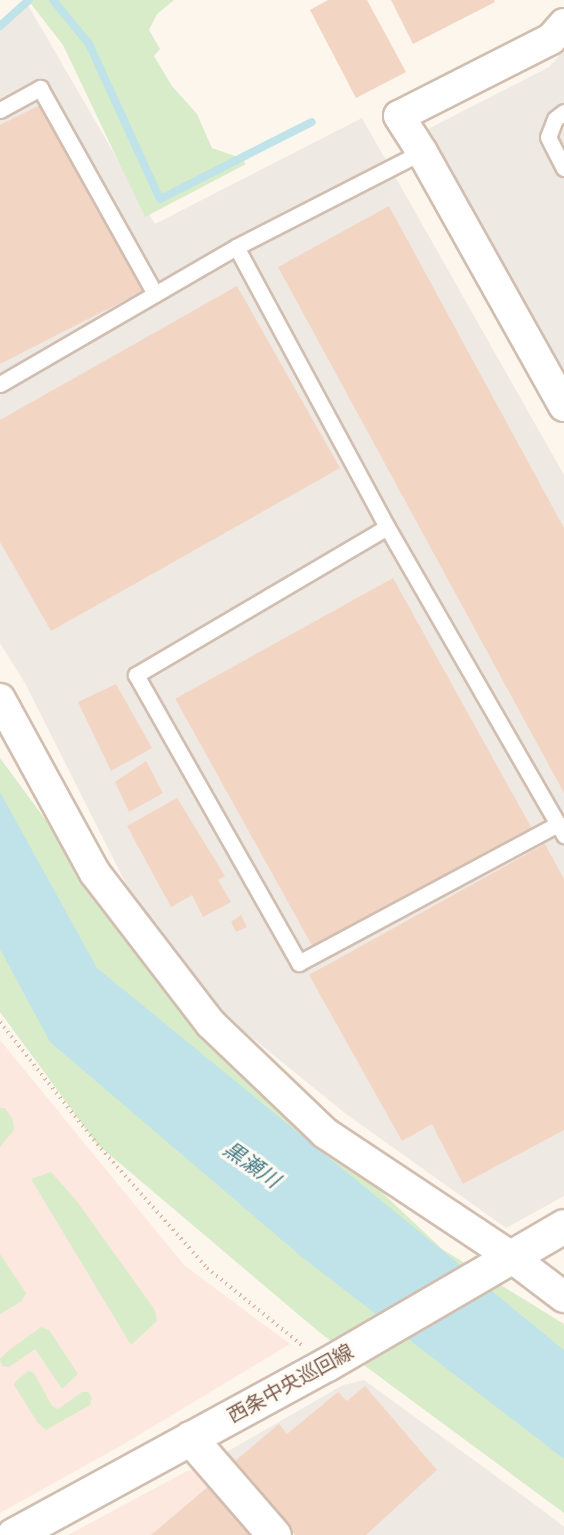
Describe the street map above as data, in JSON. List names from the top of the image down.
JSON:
{
  "streets": {
    "street": ["西条中央巡回線"]
  },
  "water": ["黒瀬川"]
}
